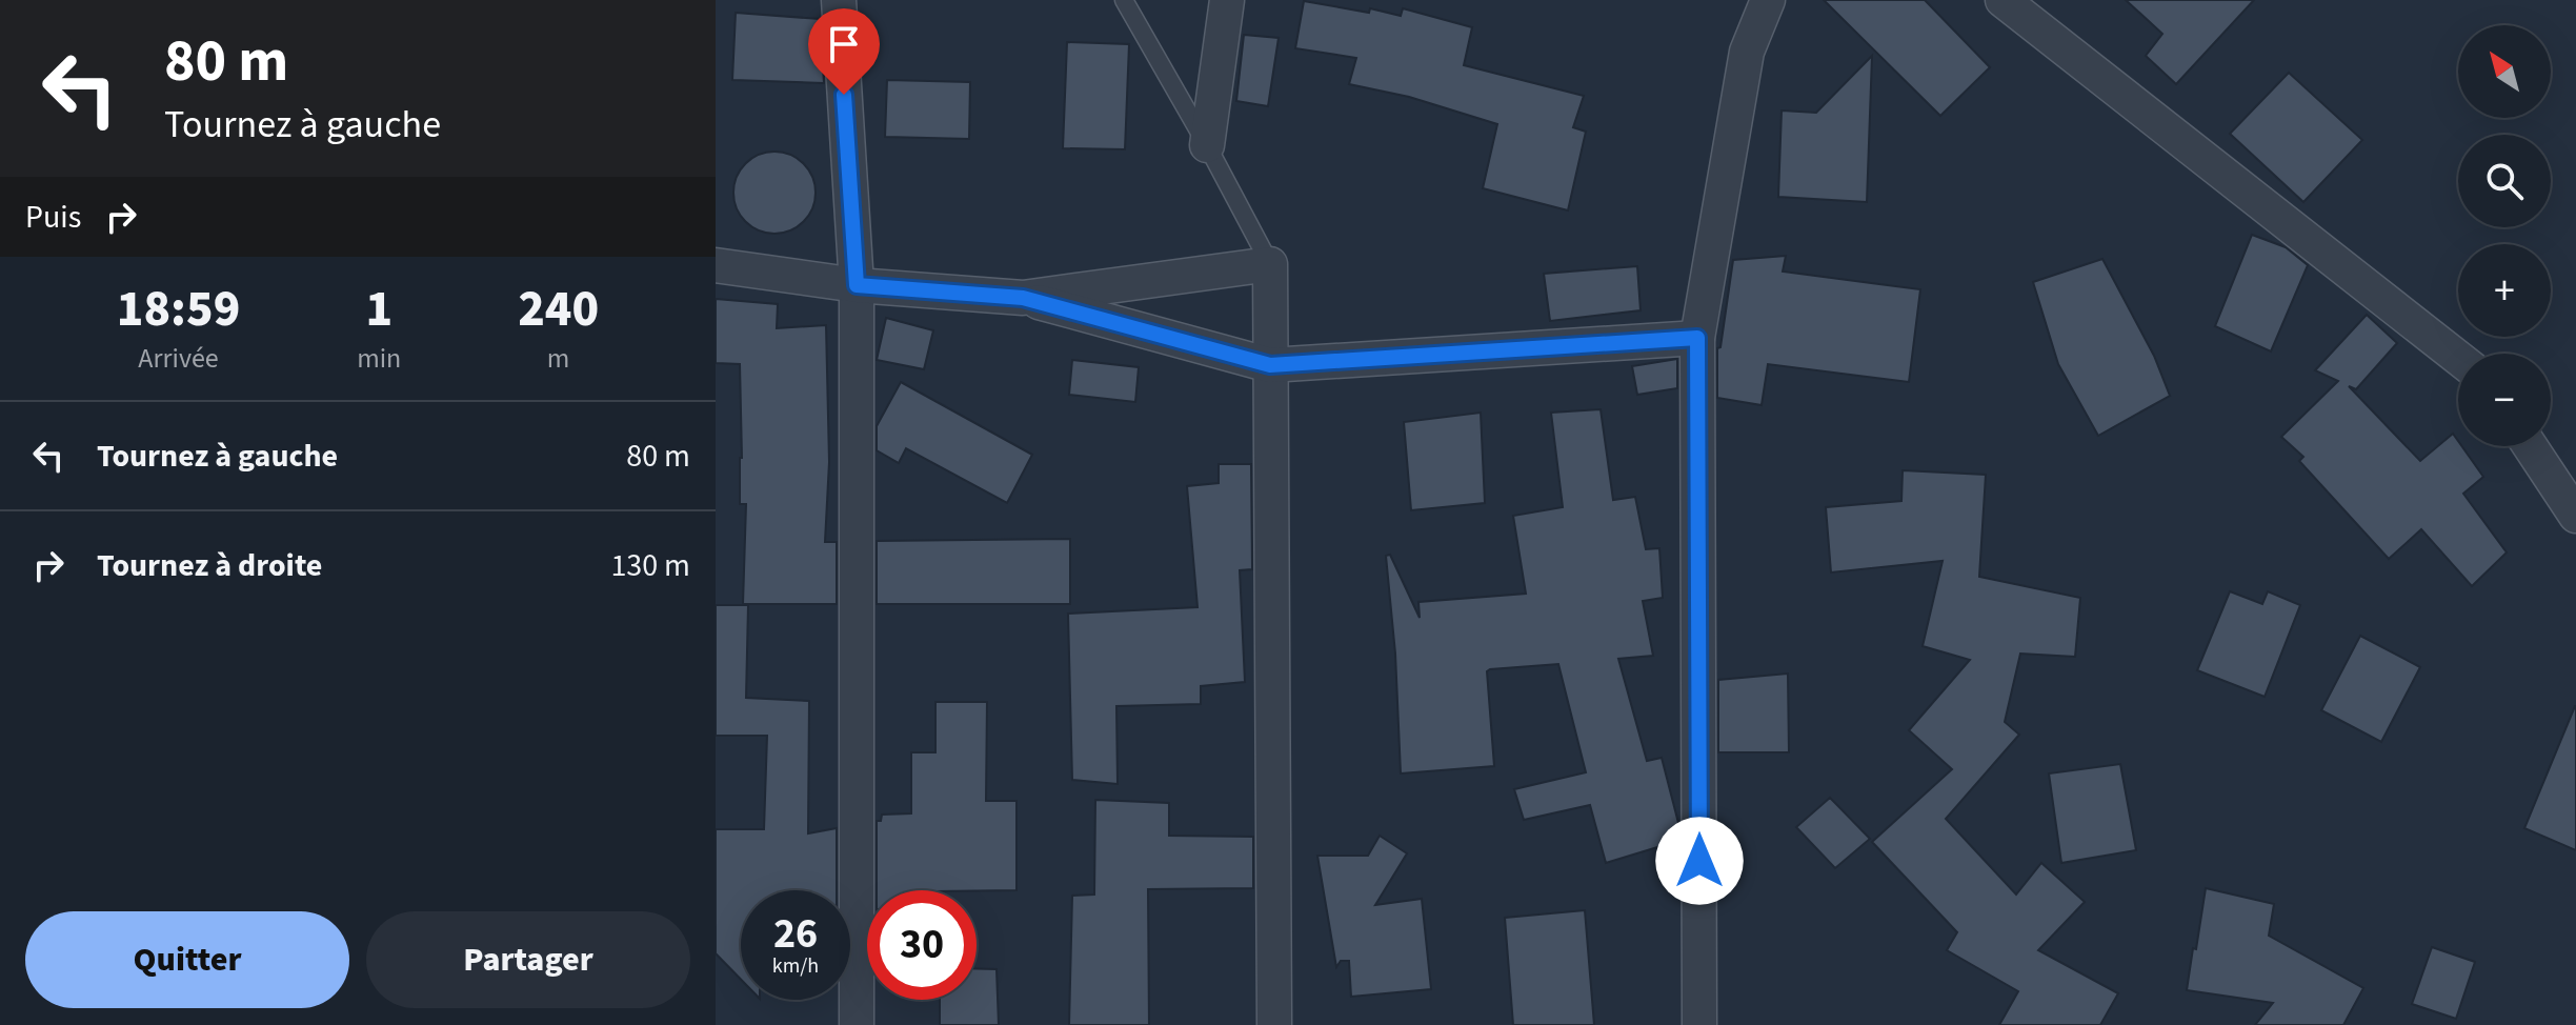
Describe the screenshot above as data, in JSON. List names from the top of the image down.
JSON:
{
  "north": "top left",
  "page": {
    "turn": ["80 m", "Tournez à gauche"],
    "map_buttons": ["+", "−"],
    "then": "Puis",
    "eta": [
      "18:59",
      "Arrivée",
      "1",
      "min",
      "240",
      "m"
    ],
    "list": [
      {
        "name": "Tournez à gauche",
        "value": "80 m"
      },
      {
        "name": "Tournez à droite",
        "value": "130 m"
      }
    ],
    "speed": "26 km/h",
    "limit": "30",
    "buttons": ["Quitter", "Partager"]
  }
}
